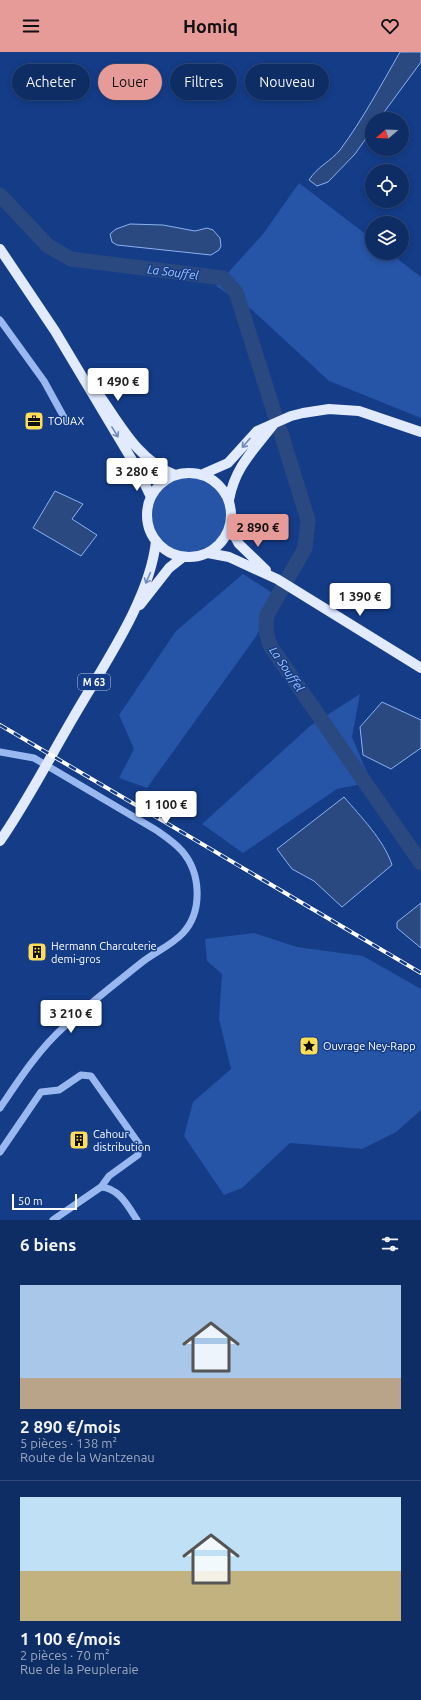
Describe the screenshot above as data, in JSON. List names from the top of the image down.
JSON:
{
  "streets": {
    "main road": ["M 63"]
  },
  "water": ["La Souffel"],
  "places": {
    "office": ["TOUAX"],
    "building": ["Hermann Charcuterie demi-gros", "Cahour distribution"],
    "place": ["Ouvrage Ney-Rapp"]
  },
  "scale_bar": "50 m",
  "north": "left",
  "page": {
    "header": "Homiq",
    "chip": [
      "Acheter",
      "Louer",
      "Filtres",
      "Nouveau"
    ],
    "price": [
      "1 490 €",
      "3 280 €",
      "2 890 €",
      "1 390 €",
      "1 100 €",
      "3 210 €"
    ],
    "scale": "50 m",
    "heading": "6 biens",
    "list": [
      {
        "name": "2 890 €/mois",
        "note": "5 pièces · 138 m² · Route de la Wantzenau"
      },
      {
        "name": "1 100 €/mois",
        "note": "2 pièces · 70 m² · Rue de la Peupleraie"
      }
    ]
  }
}
